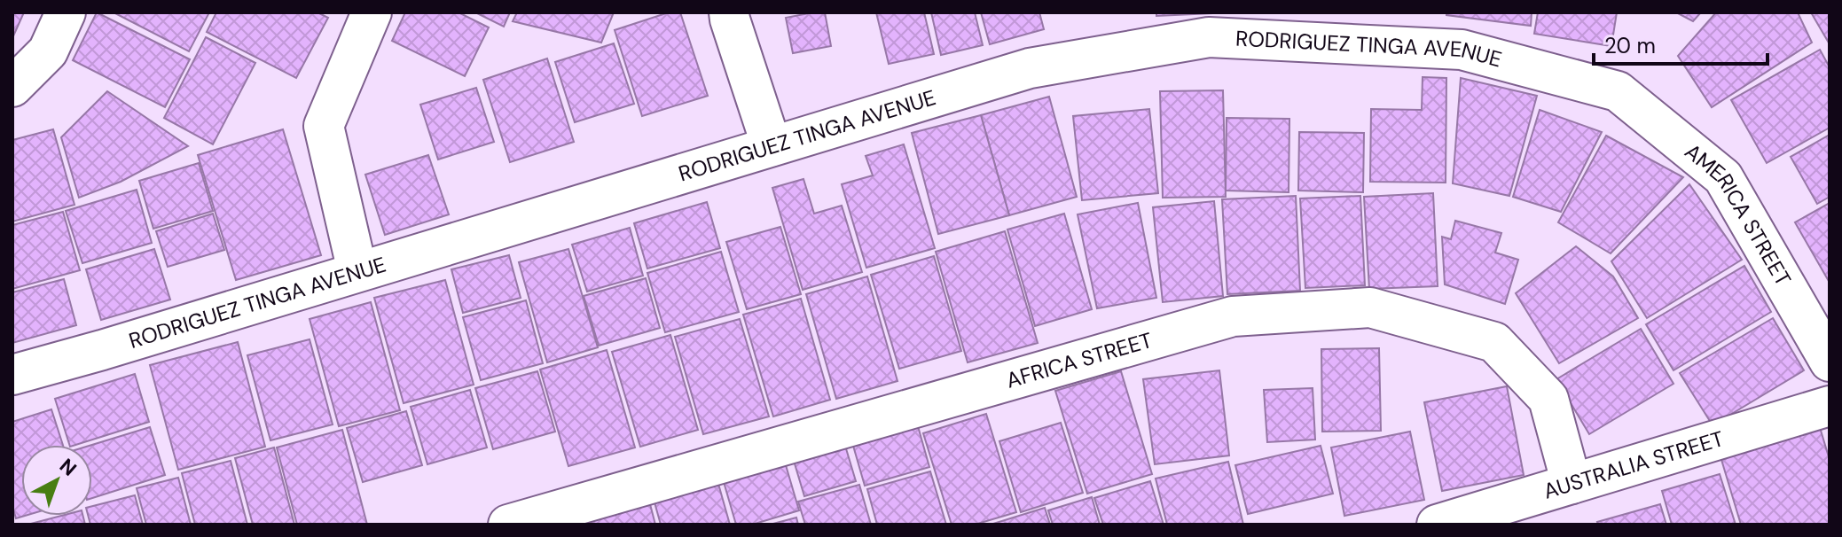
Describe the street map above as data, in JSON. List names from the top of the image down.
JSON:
{
  "streets": {
    "street": [
      "RODRIGUEZ TINGA AVENUE",
      "AMERICA STREET",
      "AFRICA STREET",
      "AUSTRALIA STREET"
    ]
  },
  "crossings": [
    ["RODRIGUEZ TINGA AVENUE", "AMERICA STREET"],
    ["AFRICA STREET", "AUSTRALIA STREET"]
  ],
  "scale_bar": "20 m",
  "north": "top right"
}
